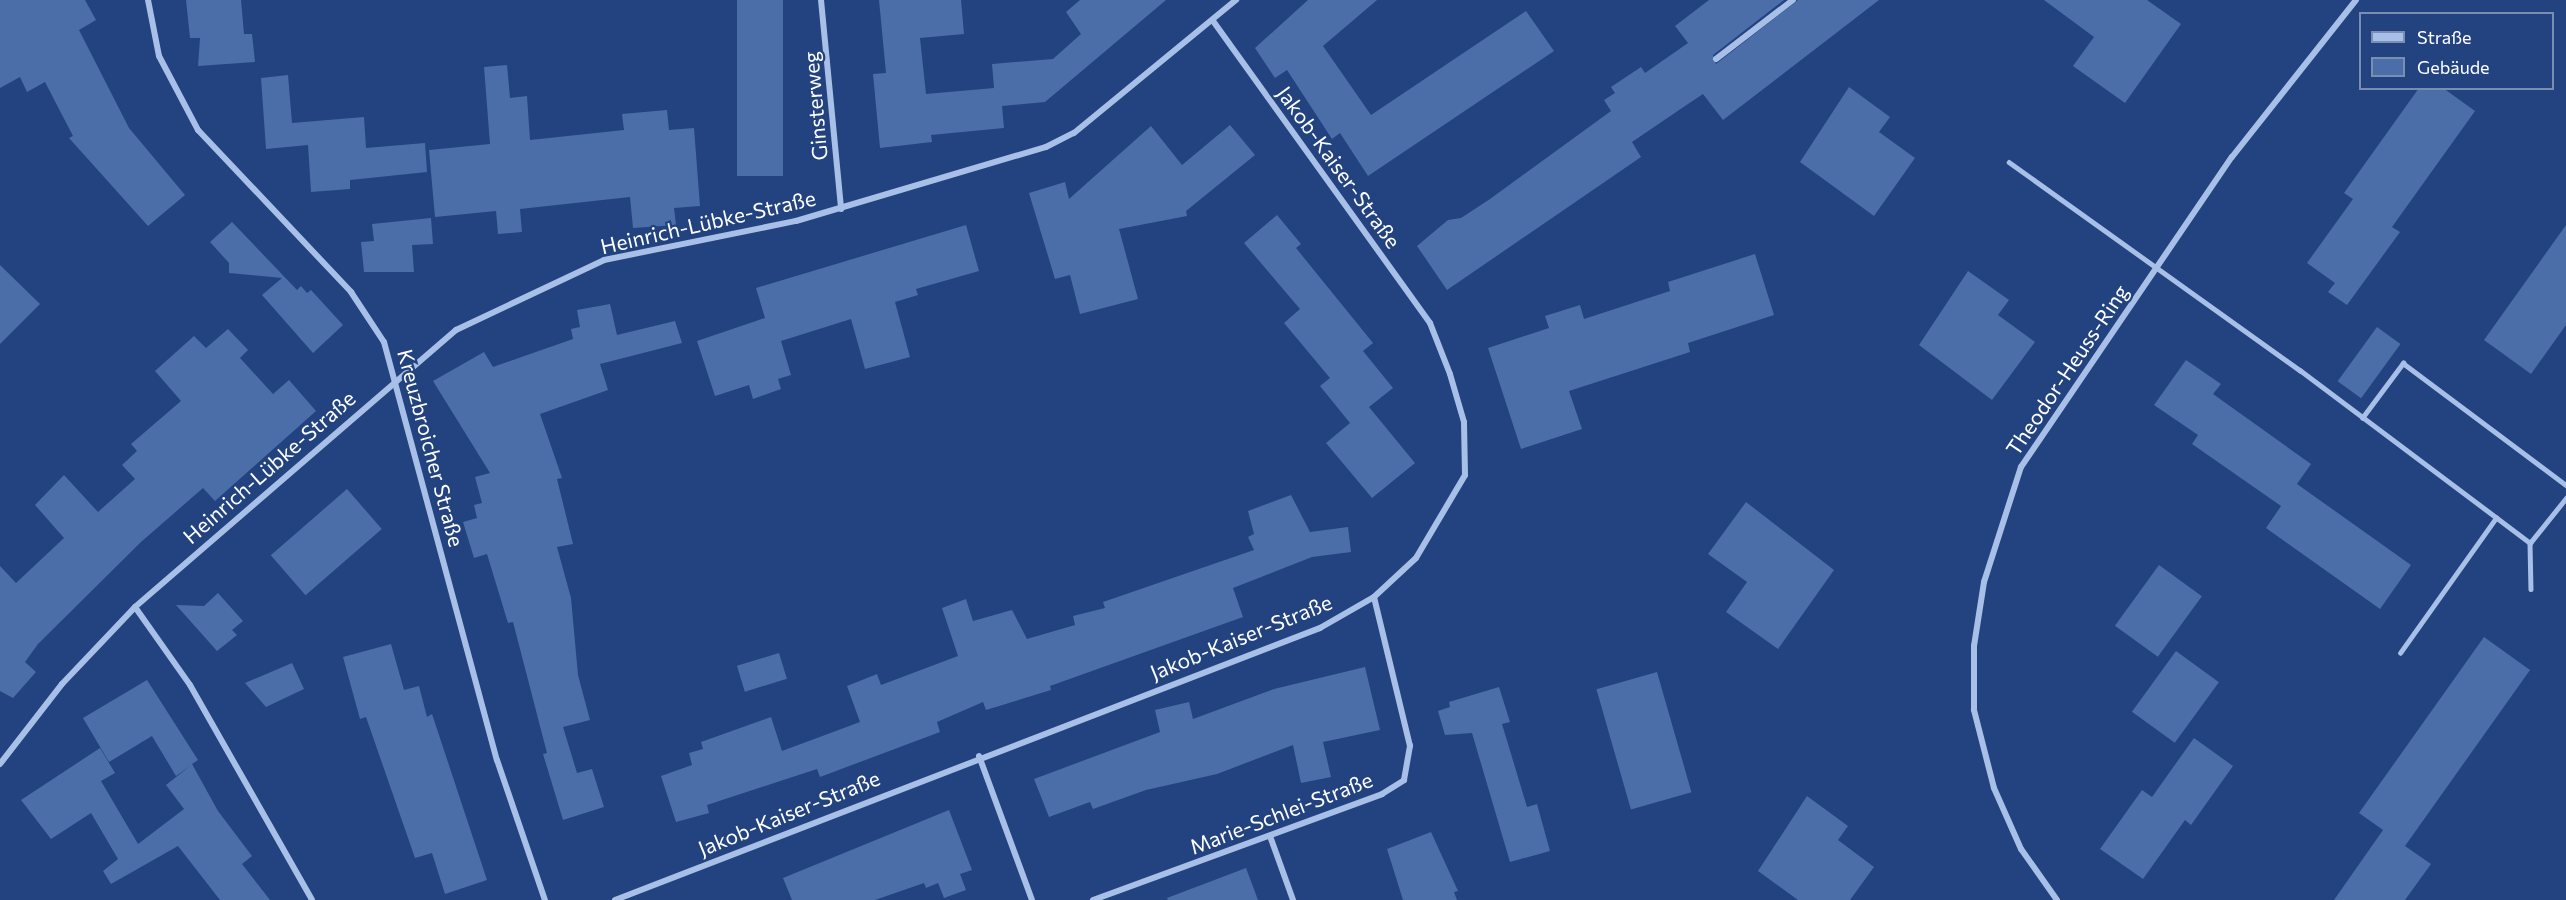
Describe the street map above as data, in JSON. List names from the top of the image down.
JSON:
{
  "streets": {
    "street": [
      "Ginsterweg",
      "Jakob-Kaiser-Straße",
      "Heinrich-Lübke-Straße",
      "Theodor-Heuss-Ring",
      "Kreuzbroicher Straße",
      "Marie-Schlei-Straße"
    ]
  },
  "crossings": [
    ["Ginsterweg", "Heinrich-Lübke-Straße"],
    ["Jakob-Kaiser-Straße", "Heinrich-Lübke-Straße"],
    ["Jakob-Kaiser-Straße", "Marie-Schlei-Straße"],
    ["Heinrich-Lübke-Straße", "Kreuzbroicher Straße"]
  ],
  "legend": ["Straße", "Gebäude"]
}
